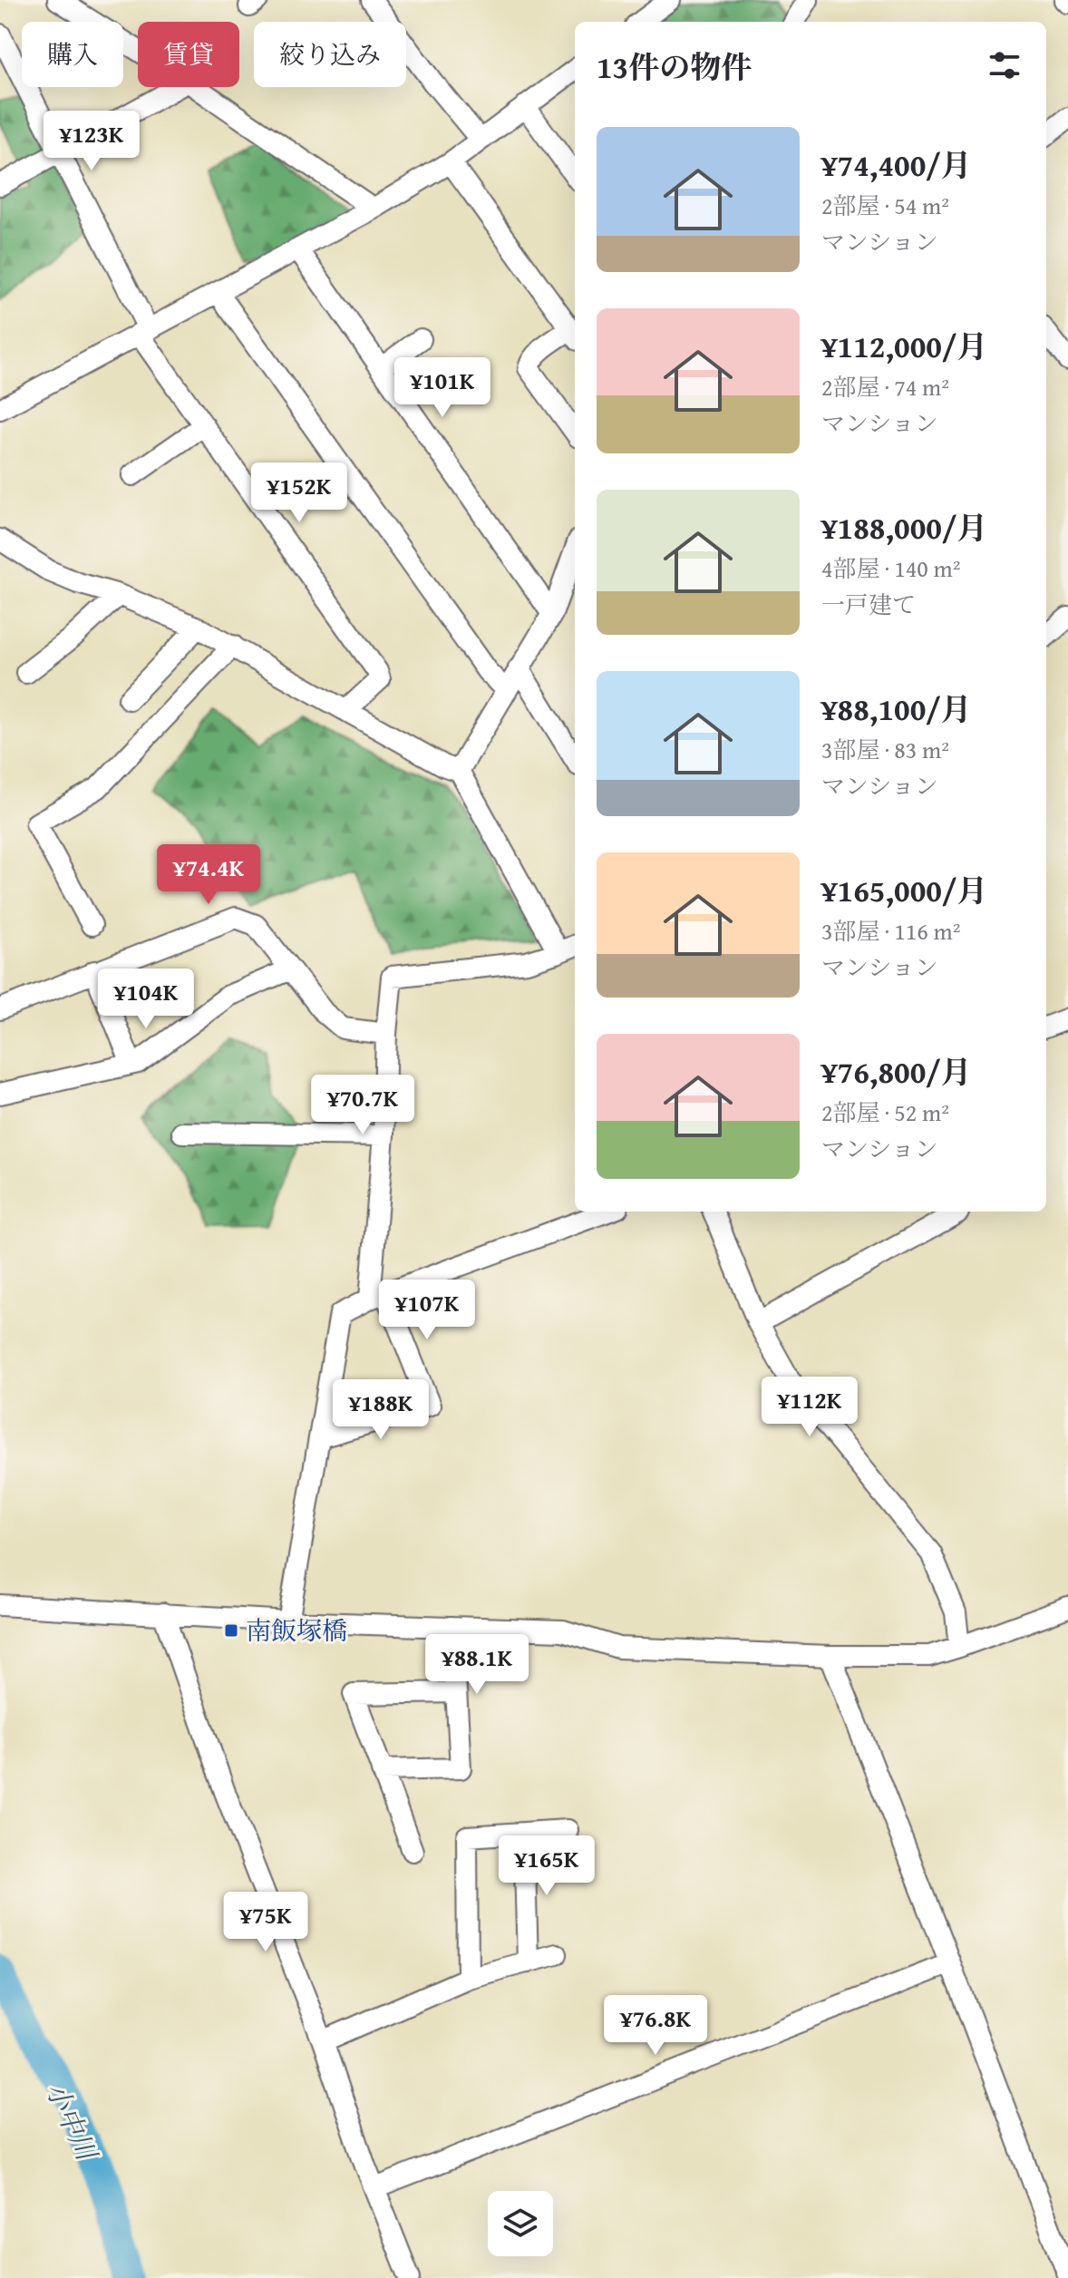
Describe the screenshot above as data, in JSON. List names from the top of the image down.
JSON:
{
  "water": ["小中川"],
  "places": {
    "transit": ["南飯塚橋"]
  },
  "page": {
    "chip": ["購入", "賃貸", "絞り込み"],
    "heading": "13件の物件",
    "list": [
      {
        "name": "¥74,400/月",
        "note": "2部屋 · 54 m² · マンション"
      },
      {
        "name": "¥112,000/月",
        "note": "2部屋 · 74 m² · マンション"
      },
      {
        "name": "¥188,000/月",
        "note": "4部屋 · 140 m² · 一戸建て"
      },
      {
        "name": "¥88,100/月",
        "note": "3部屋 · 83 m² · マンション"
      },
      {
        "name": "¥165,000/月",
        "note": "3部屋 · 116 m² · マンション"
      },
      {
        "name": "¥76,800/月",
        "note": "2部屋 · 52 m² · マンション"
      }
    ],
    "price": [
      "¥123K",
      "¥101K",
      "¥152K",
      "¥74.4K",
      "¥104K",
      "¥70.7K",
      "¥107K",
      "¥112K",
      "¥188K",
      "¥88.1K",
      "¥165K",
      "¥75K",
      "¥76.8K"
    ]
  }
}
